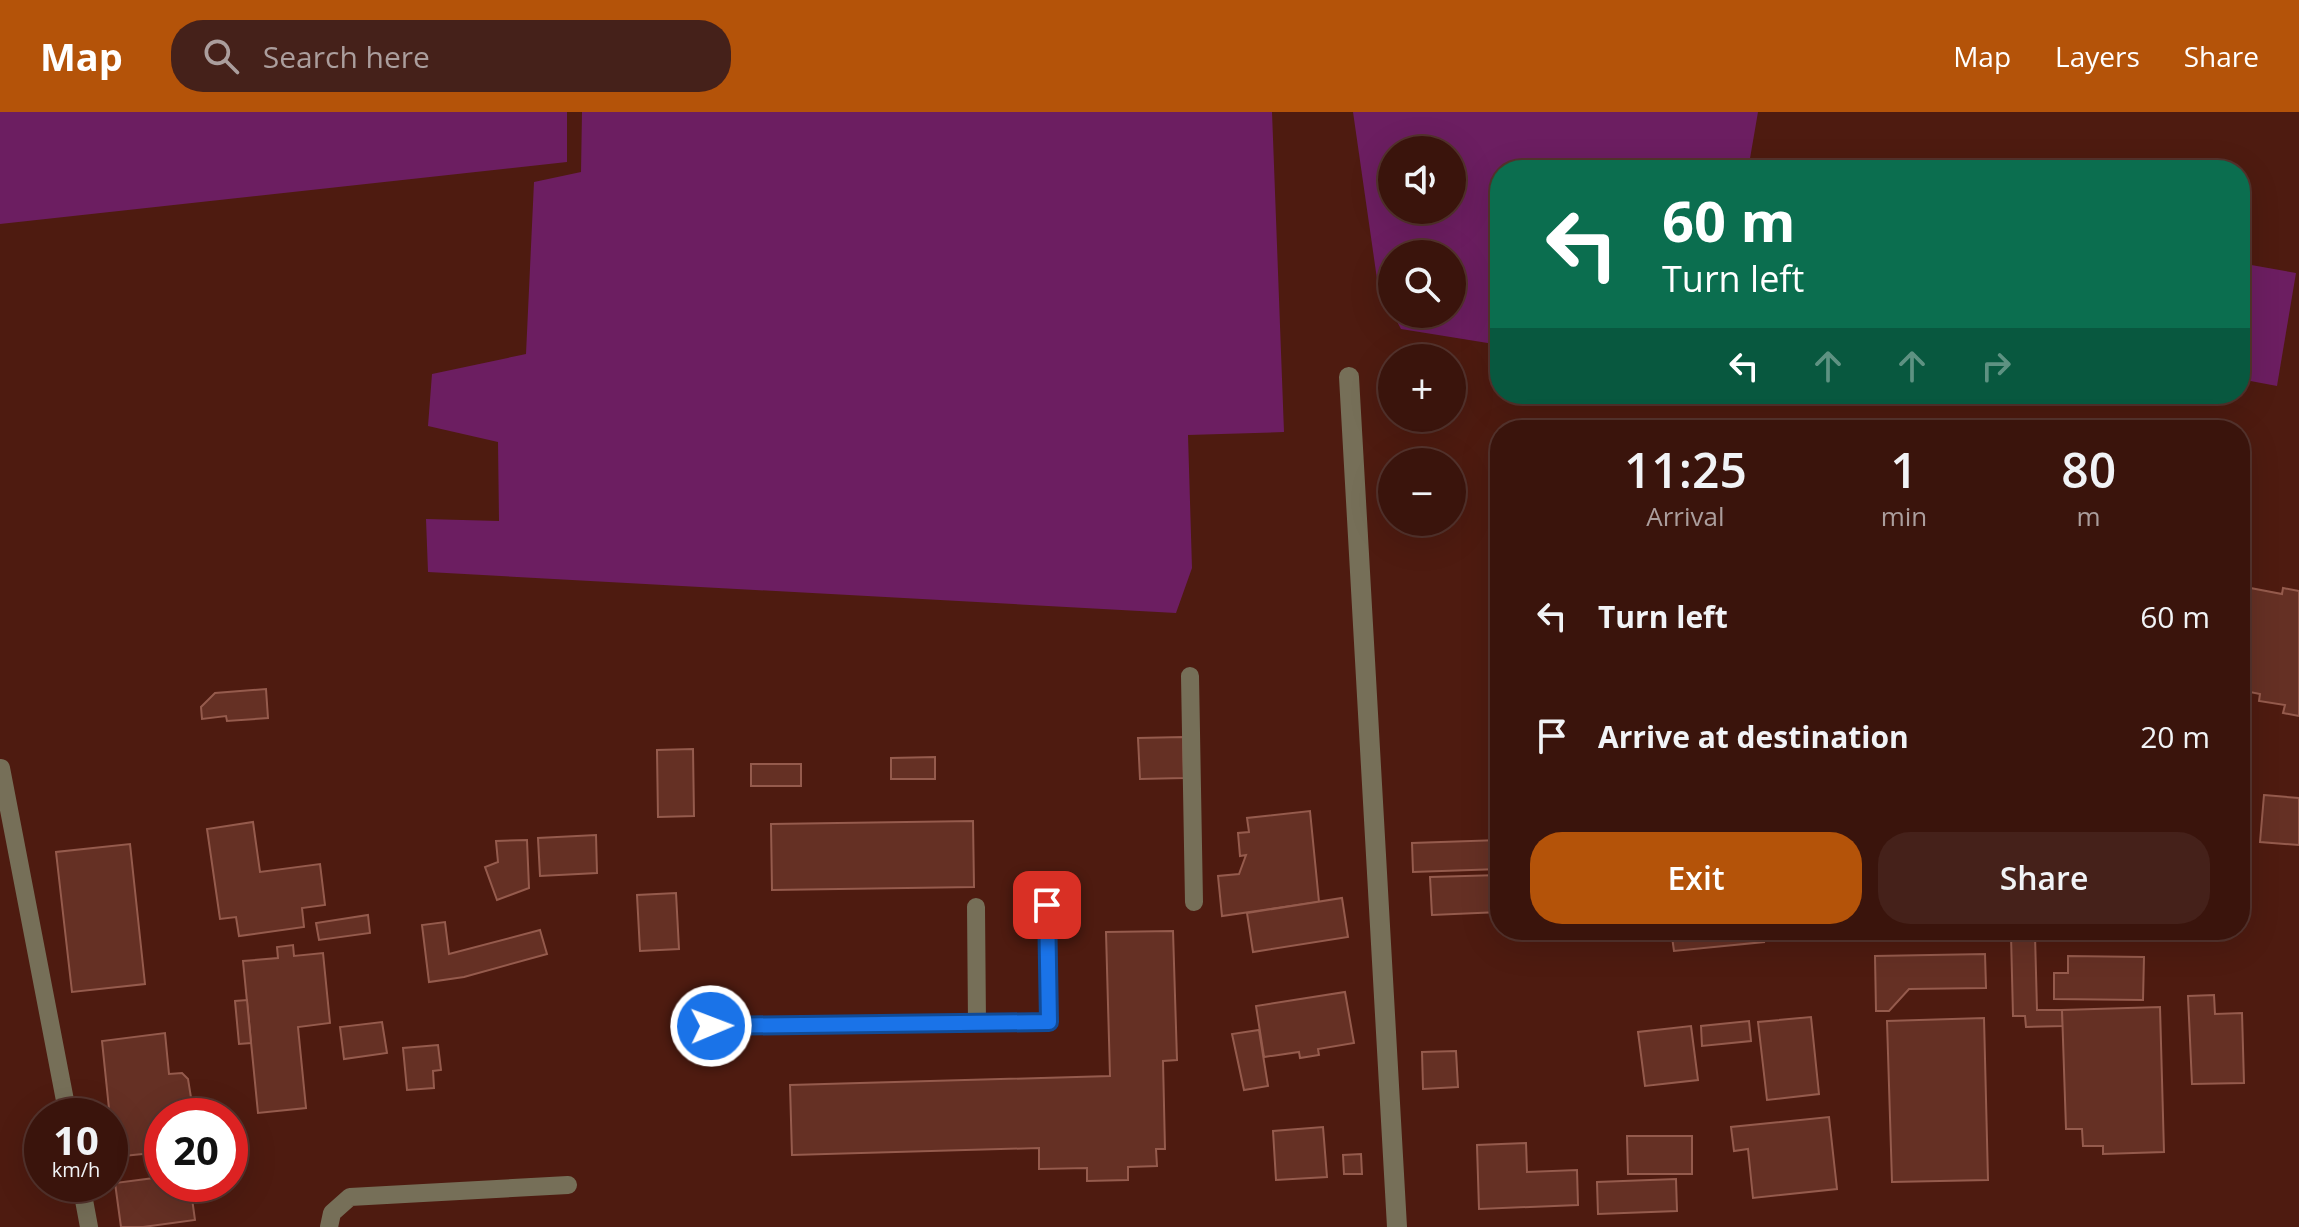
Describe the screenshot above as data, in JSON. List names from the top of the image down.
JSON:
{
  "page": {
    "header": "Map",
    "search": "Search here",
    "nav": ["Map", "Layers", "Share"],
    "map_buttons": ["+", "−"],
    "turn": ["60 m", "Turn left"],
    "eta": [
      "11:25",
      "Arrival",
      "1",
      "min",
      "80",
      "m"
    ],
    "list": [
      {
        "name": "Turn left",
        "value": "60 m"
      },
      {
        "name": "Arrive at destination",
        "value": "20 m"
      }
    ],
    "buttons": ["Exit", "Share"],
    "speed": "10 km/h",
    "limit": "20"
  }
}
